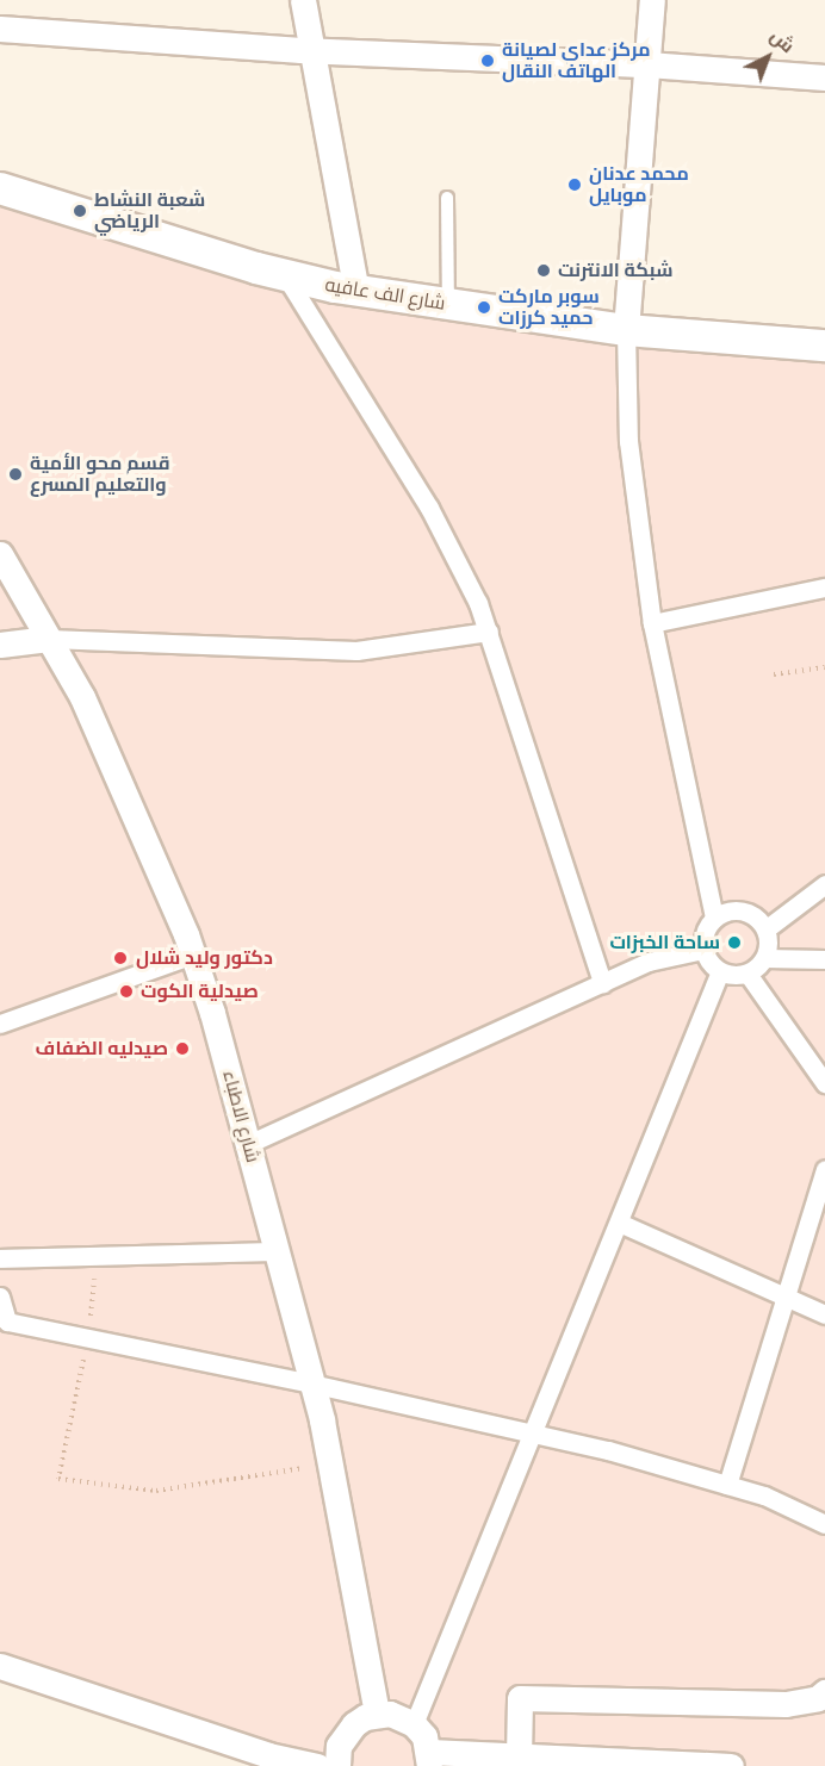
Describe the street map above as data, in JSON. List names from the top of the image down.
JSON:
{
  "streets": {
    "street": ["شارع الف عافيه", "شارع الاطباء"]
  },
  "places": [
    "مركز عداي لصيانة الهاتف النقال",
    "محمد عدنان موبايل",
    "شعبة النشاط الرياضي",
    "شبكة الانترنت",
    "سوبر ماركت حميد كرزات",
    "قسم محو الأمية والتعليم المسرع",
    "ساحة الخبزات",
    "دكتور وليد شلال",
    "صيدلية الكوت",
    "صيدليه الضفاف"
  ],
  "north": "top right"
}
